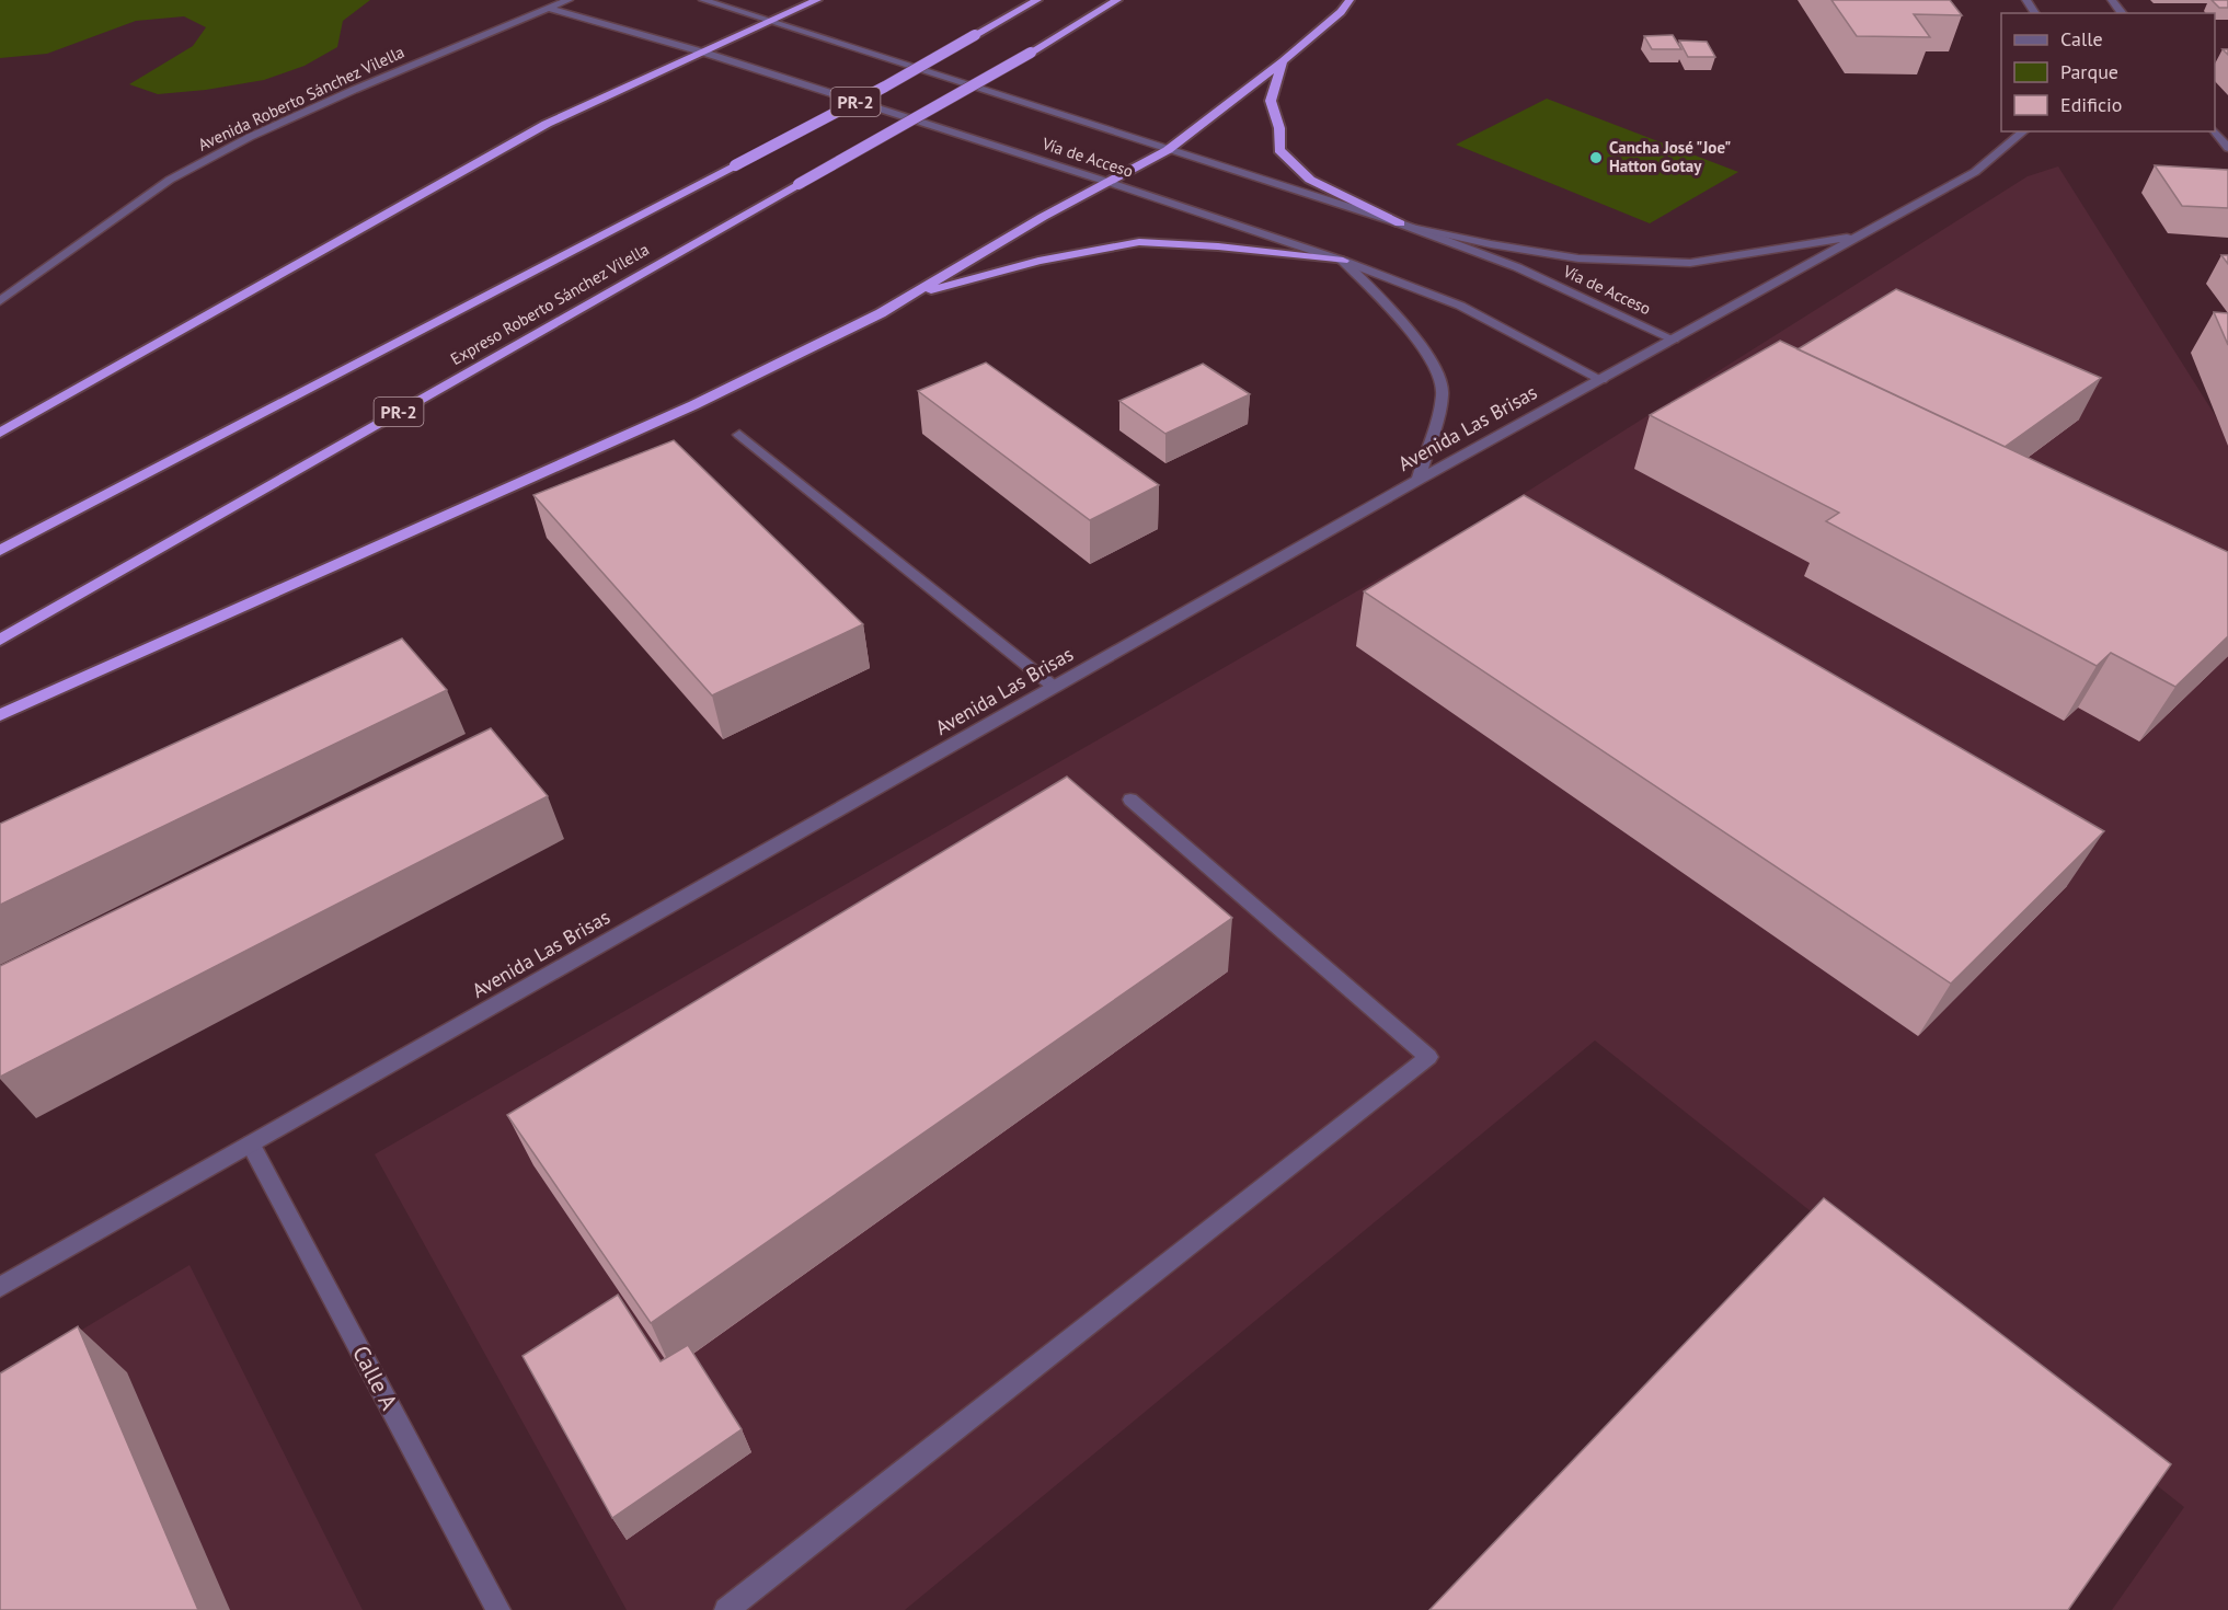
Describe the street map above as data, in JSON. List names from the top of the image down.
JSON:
{
  "streets": {
    "highway": ["PR-2", "Expreso Roberto Sánchez Vilella"],
    "street": [
      "Avenida Roberto Sánchez Vilella",
      "Vía de Acceso",
      "Avenida Las Brisas",
      "Calle A"
    ]
  },
  "crossings": [
    ["Avenida Roberto Sánchez Vilella", "Vía de Acceso"],
    ["Vía de Acceso", "Avenida Las Brisas"],
    ["Avenida Las Brisas", "Calle A"]
  ],
  "places": ["Cancha José \"Joe\" Hatton Gotay"],
  "legend": ["Calle", "Parque", "Edificio"]
}
